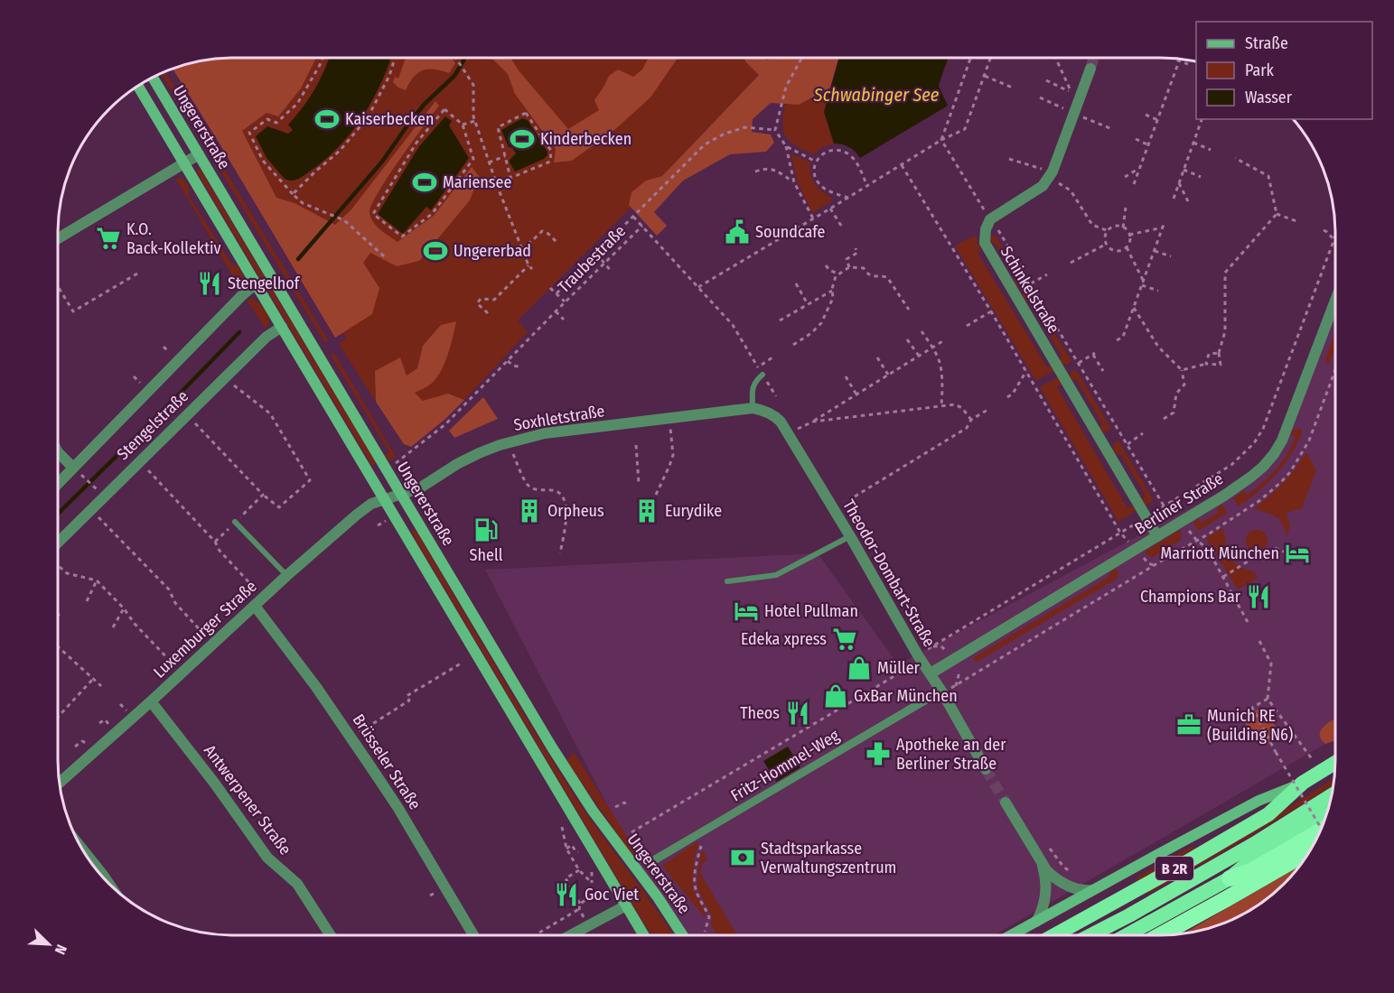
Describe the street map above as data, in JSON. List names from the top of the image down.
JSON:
{
  "streets": {
    "highway": ["B 2R"],
    "main road": ["Ungererstraße"],
    "street": [
      "Schinkelstraße",
      "Soxhletstraße",
      "Stengelstraße",
      "Berliner Straße",
      "Theodor-Dombart-Straße",
      "Luxemburger Straße",
      "Brüsseler Straße",
      "Fritz-Hommel-Weg",
      "Antwerpener Straße"
    ],
    "path": ["Traubestraße"]
  },
  "crossings": [
    ["Ungererstraße", "Soxhletstraße"],
    ["Ungererstraße", "Stengelstraße"],
    ["Ungererstraße", "Luxemburger Straße"],
    ["Schinkelstraße", "Berliner Straße"],
    ["Soxhletstraße", "Theodor-Dombart-Straße"],
    ["Soxhletstraße", "Luxemburger Straße"],
    ["Berliner Straße", "Theodor-Dombart-Straße"],
    ["Luxemburger Straße", "Brüsseler Straße"],
    ["Luxemburger Straße", "Antwerpener Straße"]
  ],
  "water": ["Schwabinger See"],
  "places": {
    "sports": [
      "Kaiserbecken",
      "Kinderbecken",
      "Mariensee",
      "Ungererbad"
    ],
    "public building": ["Soundcafe"],
    "supermarket": ["K.O. Back-Kollektiv", "Edeka xpress"],
    "restaurant": [
      "Stengelhof",
      "Champions Bar",
      "Theos",
      "Goc Viet"
    ],
    "building": ["Orpheus", "Eurydike"],
    "fuel station": ["Shell"],
    "hotel": ["Marriott München", "Hotel Pullman"],
    "shop": ["Müller", "GxBar München"],
    "office": ["Munich RE (Building N6)"],
    "pharmacy": ["Apotheke an der Berliner Straße"],
    "bank": ["Stadtsparkasse Verwaltungszentrum"]
  },
  "legend": ["Straße", "Park", "Wasser"],
  "north": "bottom right"
}
